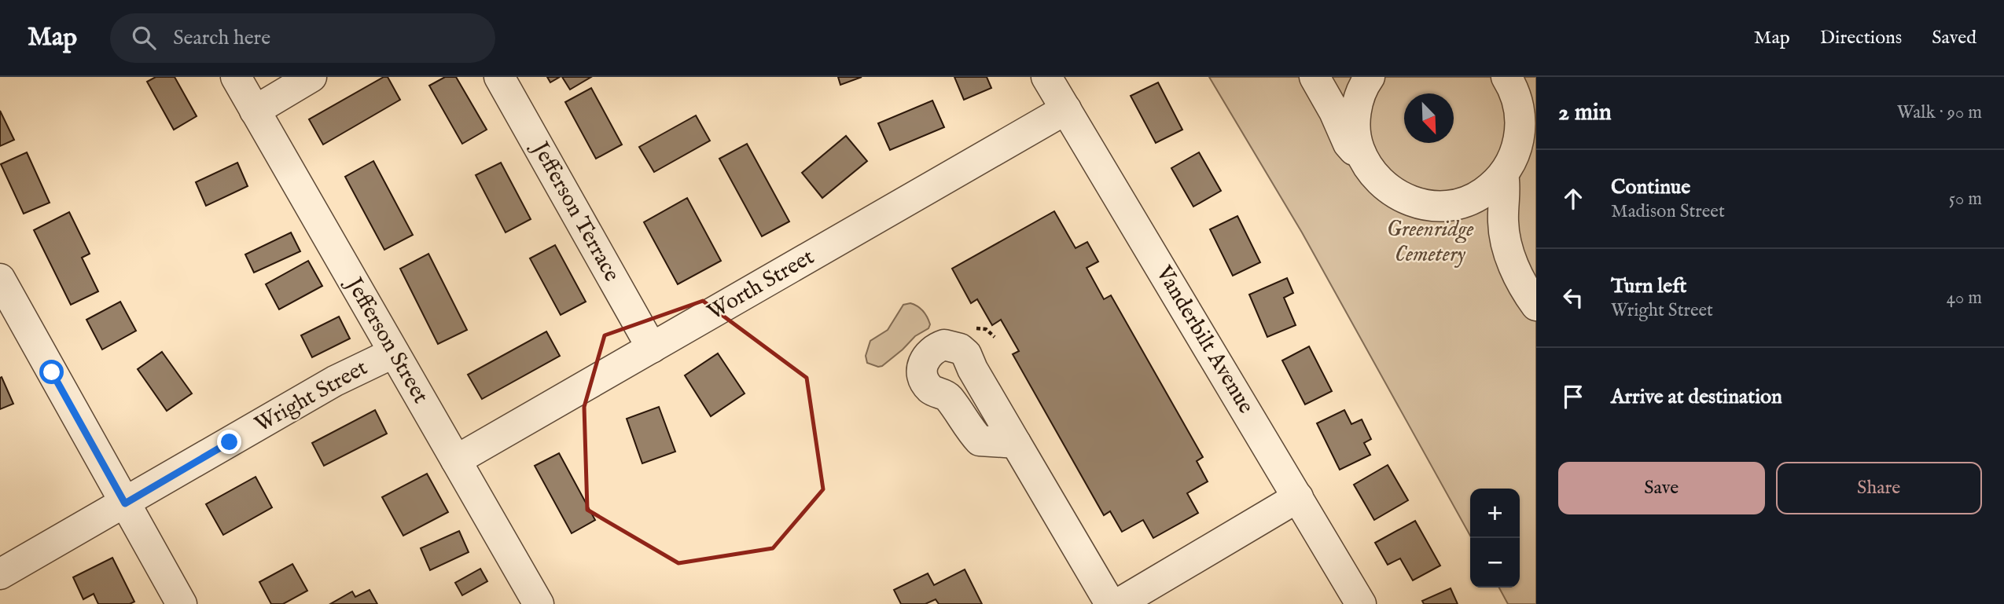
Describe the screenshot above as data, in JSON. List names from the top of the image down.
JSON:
{
  "streets": {
    "street": [
      "Jefferson Terrace",
      "Worth Street",
      "Vanderbilt Avenue",
      "Jefferson Street",
      "Wright Street"
    ]
  },
  "crossings": [
    ["Jefferson Terrace", "Worth Street"],
    ["Worth Street", "Vanderbilt Avenue"],
    ["Worth Street", "Jefferson Street"],
    ["Jefferson Street", "Wright Street"]
  ],
  "parks": ["Greenridge Cemetery"],
  "north": "bottom right",
  "page": {
    "header": "Map",
    "search": "Search here",
    "nav": ["Map", "Directions", "Saved"],
    "heading": ["2 min", "Walk · 90 m"],
    "list": [
      ["Continue", "Madison Street", "50 m"],
      ["Turn left", "Wright Street", "40 m"],
      "Arrive at destination"
    ],
    "buttons": ["Save", "Share"],
    "map_buttons": ["+", "−"]
  }
}
